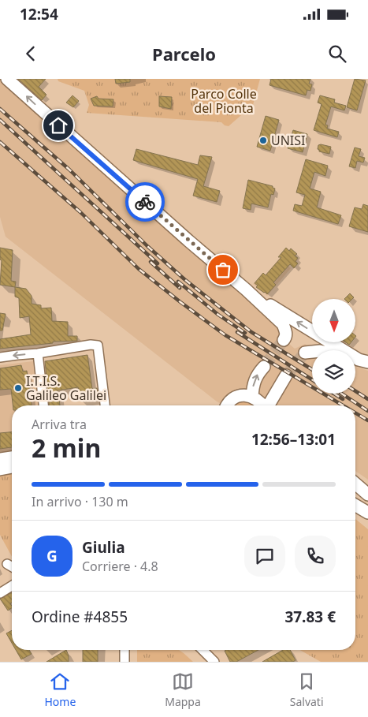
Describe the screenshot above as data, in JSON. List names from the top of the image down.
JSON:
{
  "parks": ["Parco Colle del Pionta"],
  "places": ["UNISI", "I.T.I.S. Galileo Galilei"],
  "north": "bottom",
  "page": {
    "status": "12:54",
    "header": "Parcelo",
    "heading": ["2 min", "Arriva tra", "12:56–13:01"],
    "panel": [
      "Giulia",
      "Corriere · 4.8",
      "Ordine #4855",
      "37.83 €"
    ],
    "bar": "In arrivo · 130 m",
    "round": "G",
    "tabs": ["Home", "Mappa", "Salvati"]
  }
}
